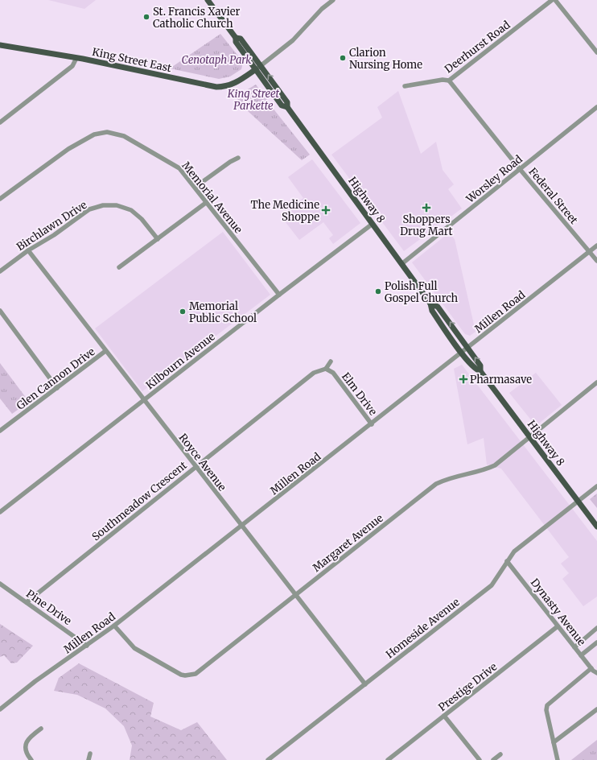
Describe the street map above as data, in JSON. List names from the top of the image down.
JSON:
{
  "streets": {
    "main road": ["King Street East", "Highway 8"],
    "street": [
      "Deerhurst Road",
      "Worsley Road",
      "Federal Street",
      "Memorial Avenue",
      "Birchlawn Drive",
      "Millen Road",
      "Kilbourn Avenue",
      "Glen Cannon Drive",
      "Elm Drive",
      "Royce Avenue",
      "Southmeadow Crescent",
      "Margaret Avenue",
      "Pine Drive",
      "Dynasty Avenue",
      "Homeside Avenue",
      "Prestige Drive"
    ]
  },
  "crossings": [
    ["Deerhurst Road", "Federal Street"],
    ["King Street East", "Highway 8"],
    ["Worsley Road", "Federal Street"],
    ["Worsley Road", "Highway 8"],
    ["Federal Street", "Millen Road"],
    ["Memorial Avenue", "Kilbourn Avenue"],
    ["Highway 8", "Millen Road"],
    ["Highway 8", "Kilbourn Avenue"],
    ["Highway 8", "Margaret Avenue"],
    ["Highway 8", "Homeside Avenue"],
    ["Birchlawn Drive", "Royce Avenue"],
    ["Millen Road", "Elm Drive"],
    ["Millen Road", "Royce Avenue"],
    ["Millen Road", "Margaret Avenue"],
    ["Millen Road", "Pine Drive"],
    ["Kilbourn Avenue", "Royce Avenue"],
    ["Glen Cannon Drive", "Royce Avenue"],
    ["Elm Drive", "Southmeadow Crescent"],
    ["Royce Avenue", "Southmeadow Crescent"],
    ["Royce Avenue", "Margaret Avenue"],
    ["Royce Avenue", "Homeside Avenue"],
    ["Southmeadow Crescent", "Pine Drive"],
    ["Dynasty Avenue", "Homeside Avenue"],
    ["Dynasty Avenue", "Prestige Drive"]
  ],
  "parks": ["Cenotaph Park", "King Street Parkette"],
  "places": {
    "other": [
      "St. Francis Xavier Catholic Church",
      "Clarion Nursing Home",
      "Polish Full Gospel Church",
      "Memorial Public School"
    ],
    "health": ["Shoppers Drug Mart", "The Medicine Shoppe", "Pharmasave"]
  }
}
